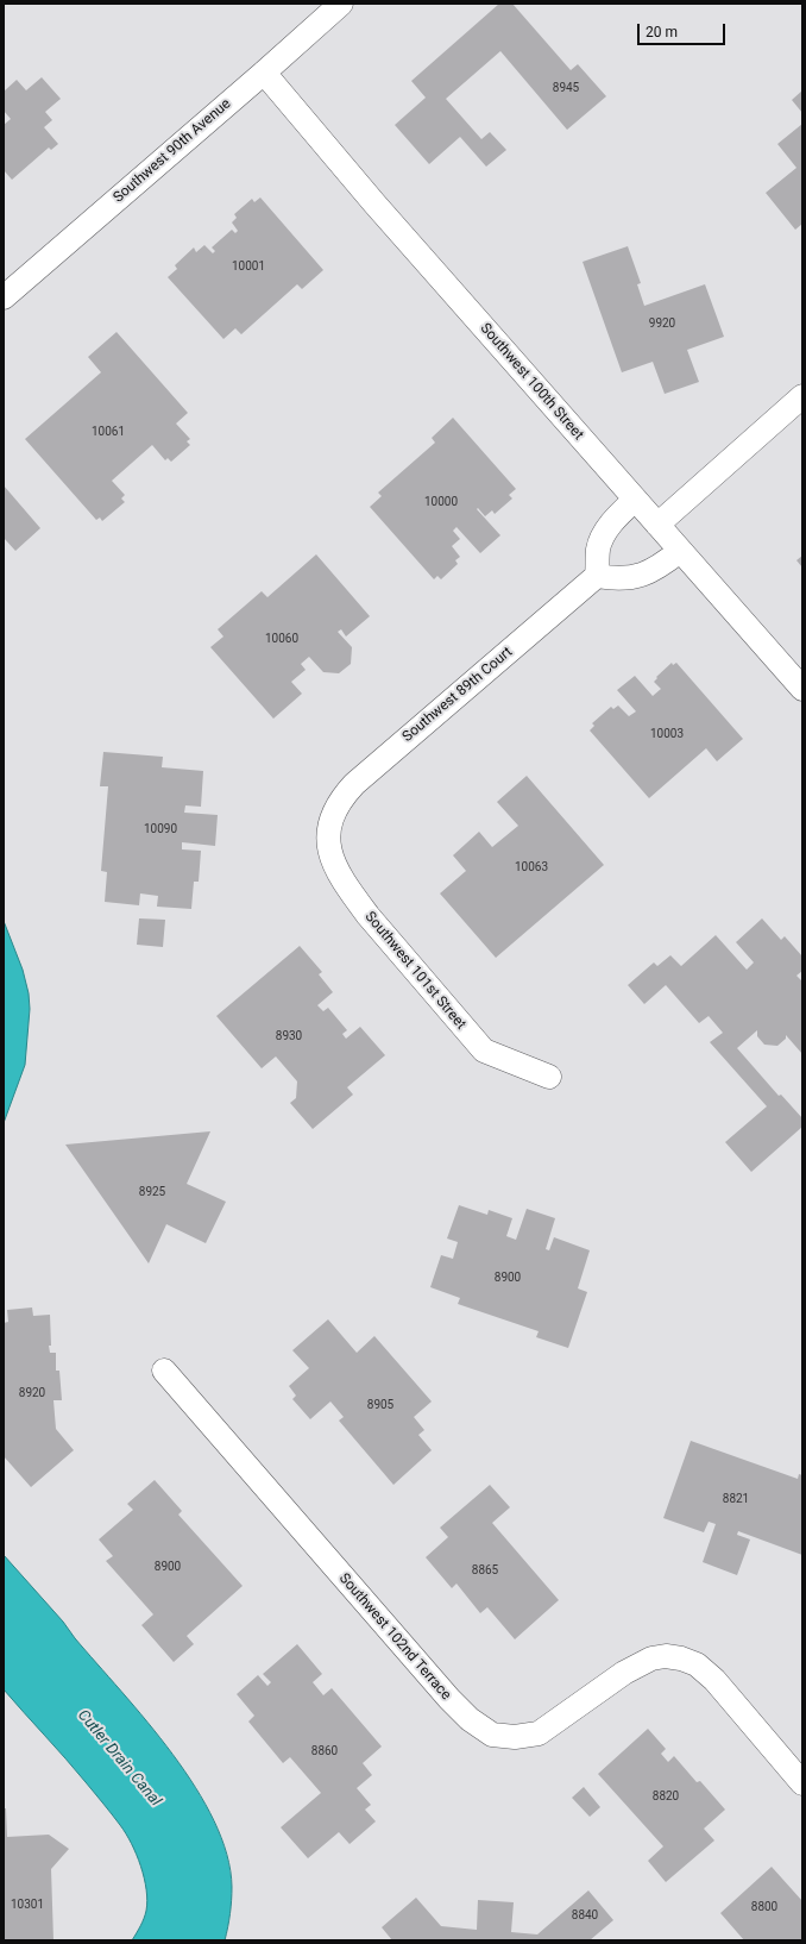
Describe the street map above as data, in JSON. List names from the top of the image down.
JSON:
{
  "streets": {
    "street": [
      "Southwest 90th Avenue",
      "Southwest 100th Street",
      "Southwest 89th Court",
      "Southwest 101st Street",
      "Southwest 102nd Terrace"
    ]
  },
  "crossings": [
    ["Southwest 90th Avenue", "Southwest 100th Street"],
    ["Southwest 89th Court", "Southwest 101st Street"]
  ],
  "water": ["Cutler Drain Canal"],
  "house_numbers": [
    "8945",
    "10001",
    "9920",
    "10061",
    "10000",
    "10060",
    "10003",
    "10090",
    "10063",
    "8930",
    "8925",
    "8900",
    "8920",
    "8905",
    "8821",
    "8900",
    "8865",
    "8860",
    "8820",
    "10301",
    "8800",
    "8840"
  ],
  "scale_bar": "20 m"
}
